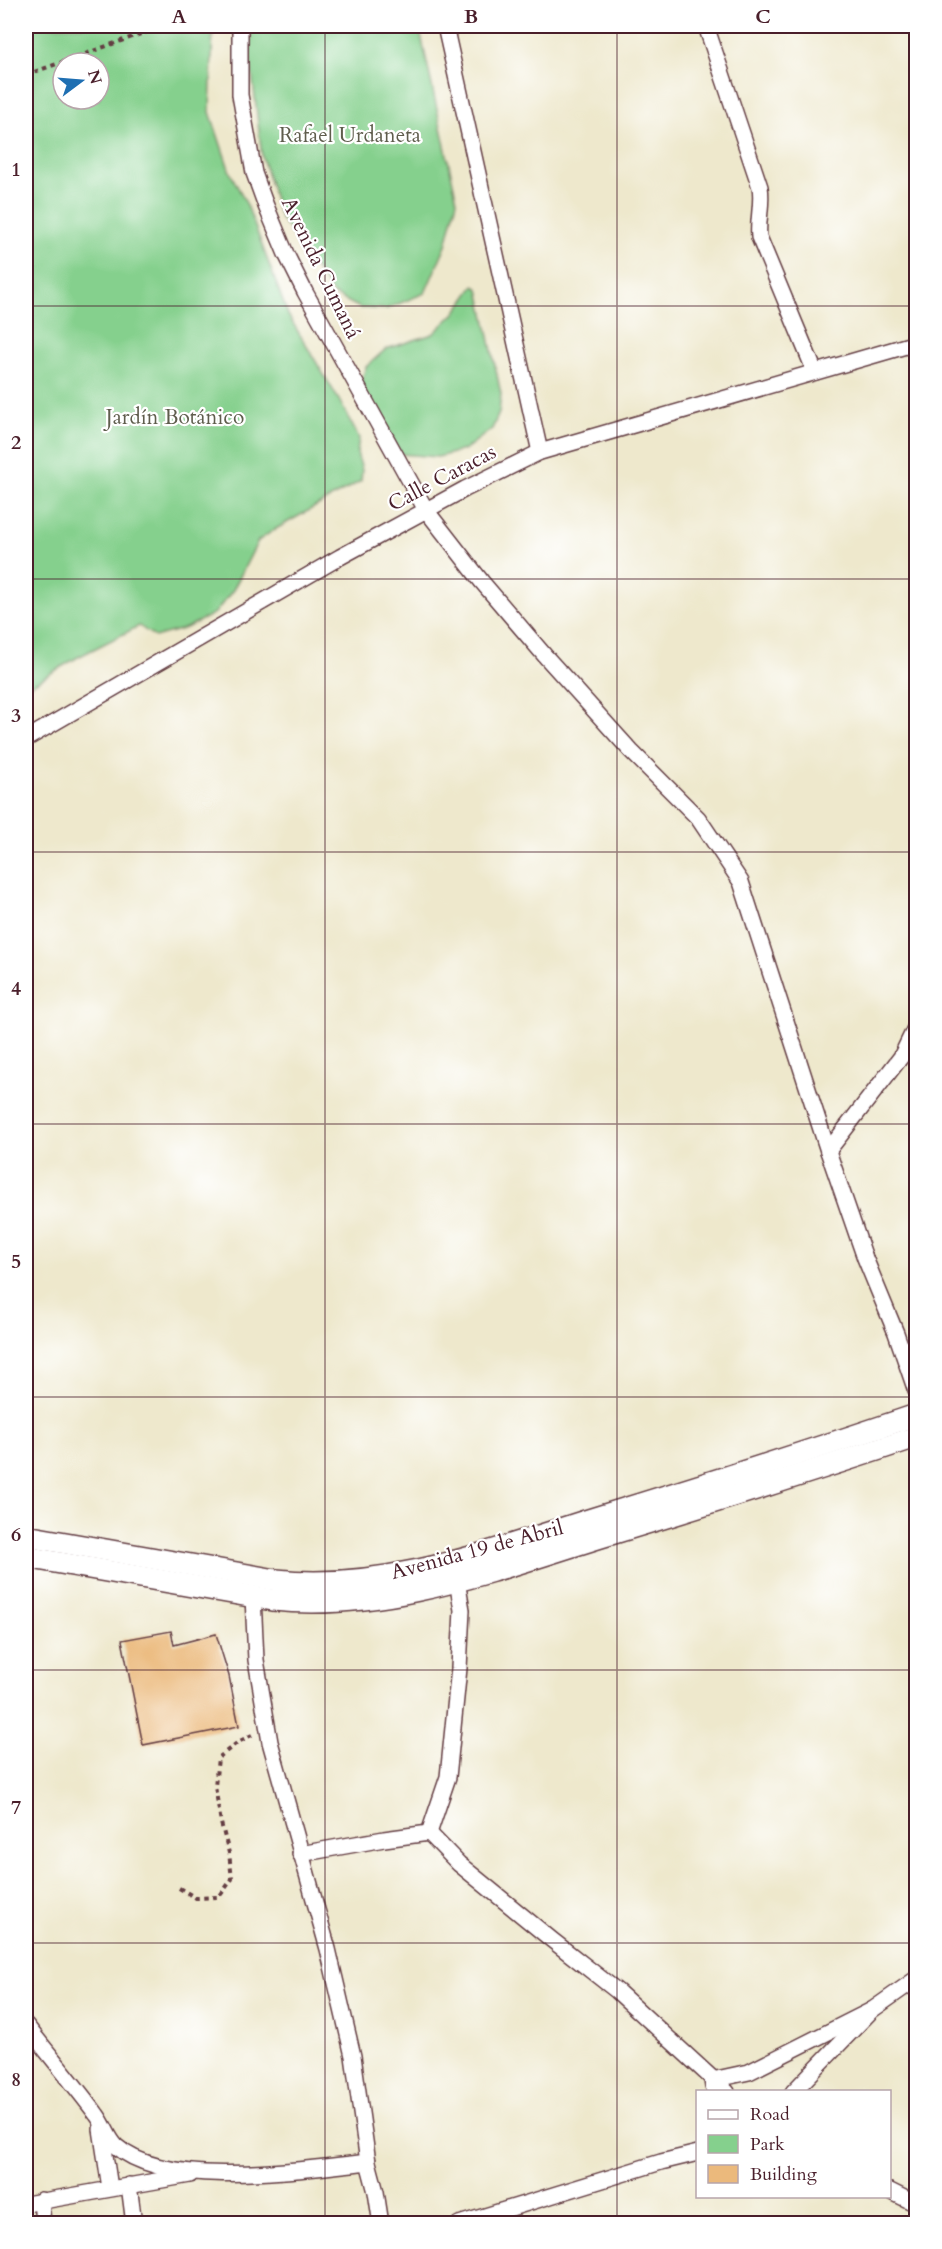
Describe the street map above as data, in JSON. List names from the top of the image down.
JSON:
{
  "streets": {
    "street": ["Avenida Cumaná", "Calle Caracas", "Avenida 19 de Abril"]
  },
  "crossings": [
    ["Avenida Cumaná", "Calle Caracas"]
  ],
  "parks": ["Rafael Urdaneta", "Jardín Botánico"],
  "legend": ["Road", "Park", "Building"],
  "north": "right",
  "grid": {
    "columns": ["A", "B", "C"],
    "rows": [
      "1",
      "2",
      "3",
      "4",
      "5",
      "6",
      "7",
      "8"
    ]
  }
}
